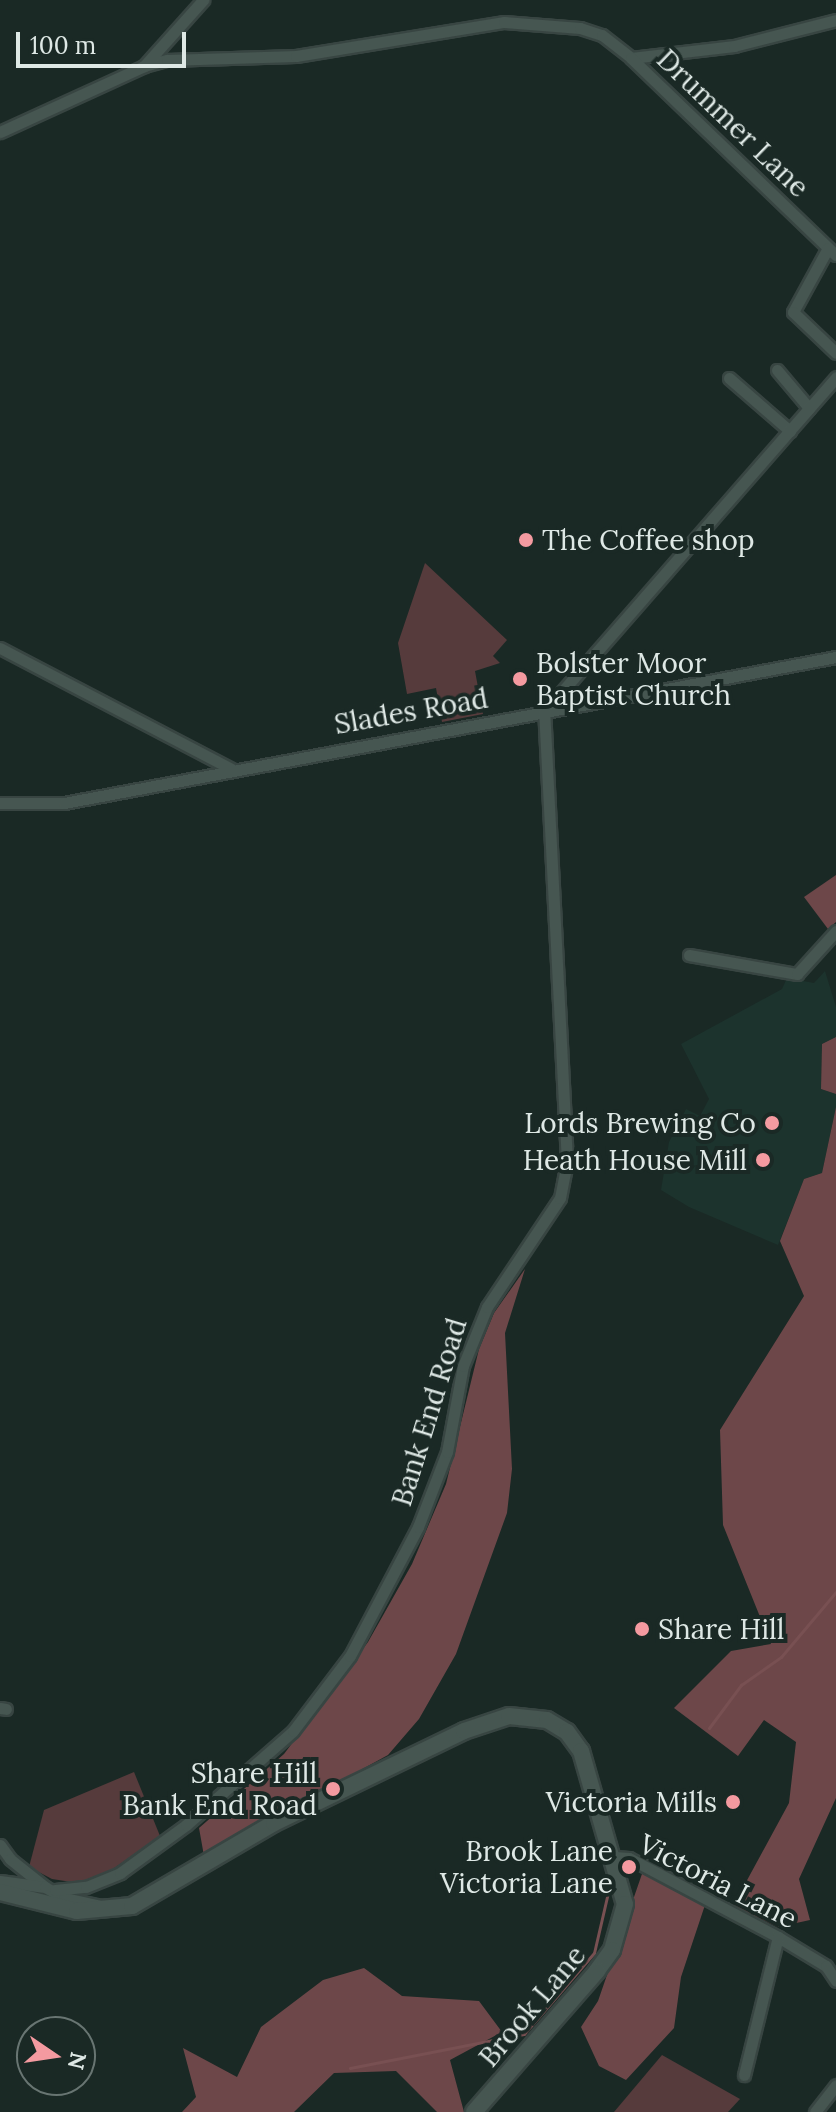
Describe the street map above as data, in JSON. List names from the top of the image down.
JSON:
{
  "streets": {
    "street": [
      "Drummer Lane",
      "Slades Road",
      "Bank End Road",
      "Victoria Lane",
      "Brook Lane"
    ]
  },
  "crossings": [
    ["Slades Road", "Bank End Road"],
    ["Victoria Lane", "Brook Lane"]
  ],
  "places": [
    "The Coffee shop",
    "Bolster Moor Baptist Church",
    "Lords Brewing Co",
    "Heath House Mill",
    "Share Hill",
    "Share Hill Bank End Road",
    "Victoria Mills",
    "Brook Lane Victoria Lane"
  ],
  "scale_bar": "100 m",
  "north": "right"
}
